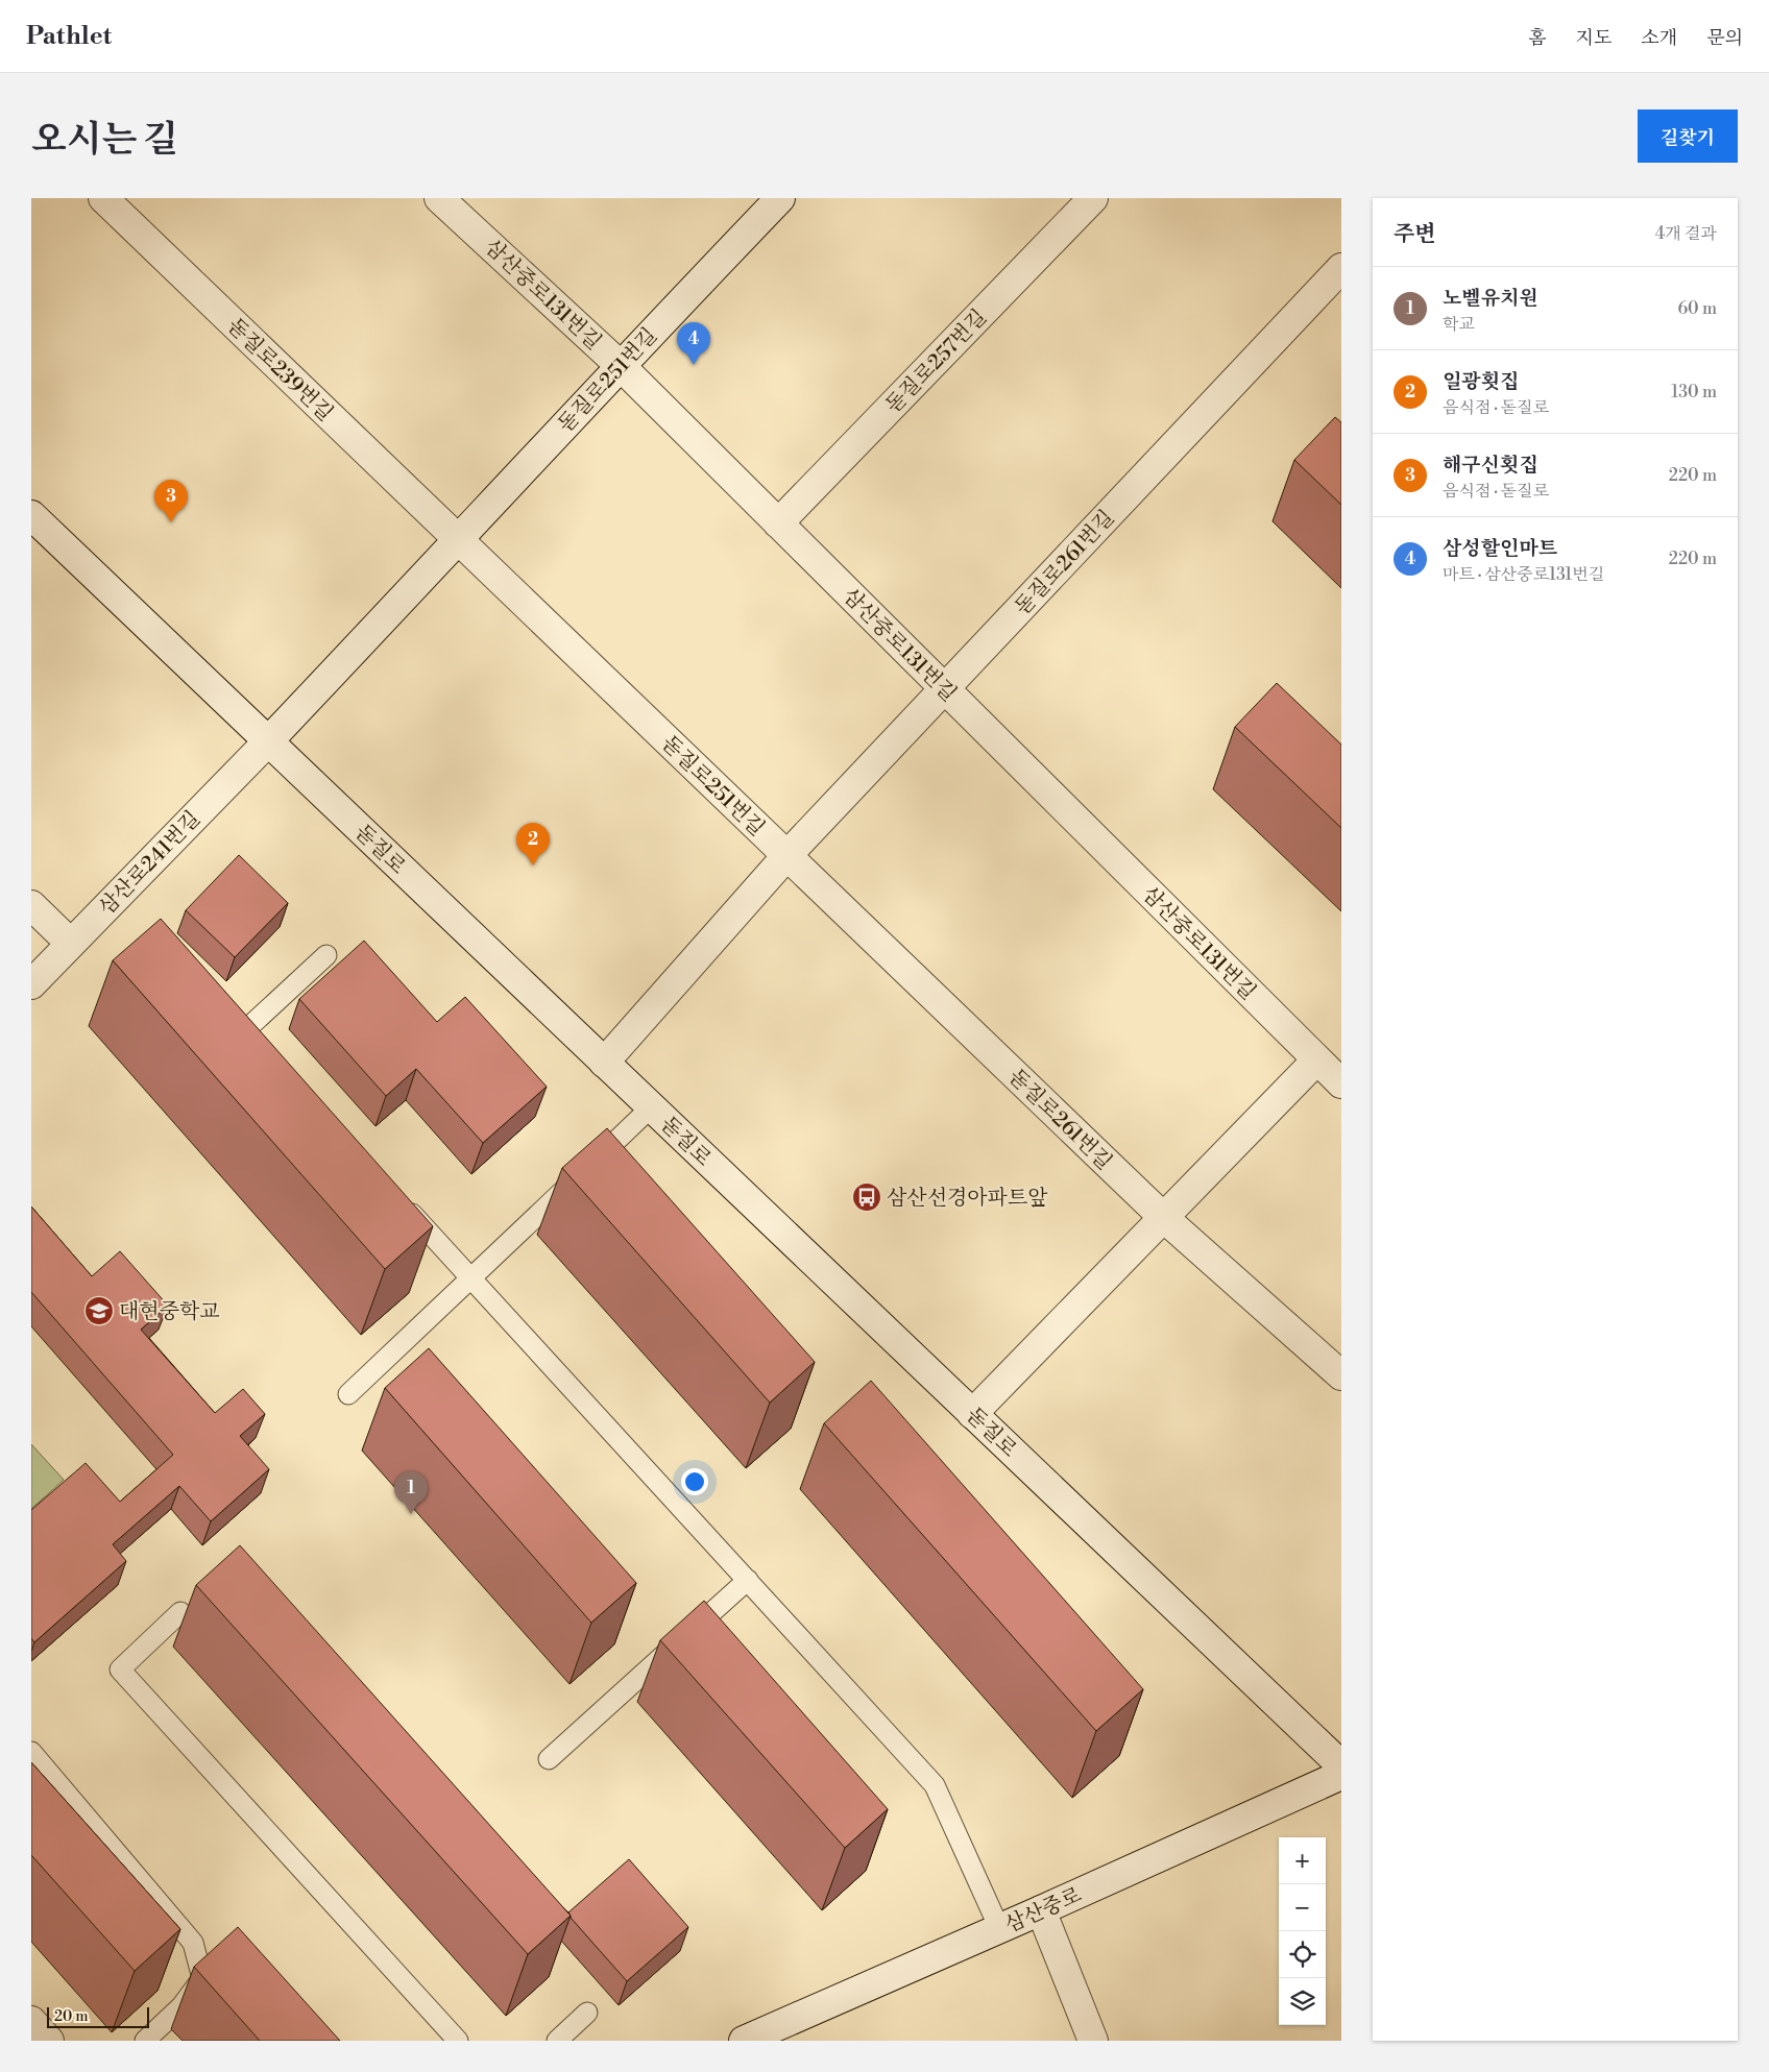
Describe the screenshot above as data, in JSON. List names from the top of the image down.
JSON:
{
  "streets": {
    "street": [
      "삼산중로131번길",
      "돋질로257번길",
      "돋질로239번길",
      "돋질로251번길",
      "돋질로261번길",
      "돋질로",
      "삼산로241번길",
      "삼산중로"
    ]
  },
  "crossings": [
    ["삼산중로131번길", "돋질로257번길"],
    ["삼산중로131번길", "돋질로251번길"],
    ["삼산중로131번길", "돋질로261번길"],
    ["돋질로239번길", "돋질로251번길"],
    ["돋질로251번길", "돋질로261번길"],
    ["돋질로251번길", "돋질로"],
    ["돋질로251번길", "삼산로241번길"],
    ["돋질로261번길", "돋질로"],
    ["돋질로", "삼산로241번길"]
  ],
  "places": {
    "bus stop": ["삼산선경아파트앞"],
    "school or university": ["대현중학교"]
  },
  "scale_bar": "20 m",
  "page": {
    "header": "Pathlet",
    "nav": [
      "홈",
      "지도",
      "소개",
      "문의"
    ],
    "title": "오시는 길",
    "buttons": "길찾기",
    "heading": ["주변", "4개 결과"],
    "list": [
      {
        "mark": "1",
        "name": "노벨유치원",
        "note": "학교",
        "value": "60 m"
      },
      {
        "mark": "2",
        "name": "일광횟집",
        "note": "음식점 · 돋질로",
        "value": "130 m"
      },
      {
        "mark": "3",
        "name": "해구신횟집",
        "note": "음식점 · 돋질로",
        "value": "220 m"
      },
      {
        "mark": "4",
        "name": "삼성할인마트",
        "note": "마트 · 삼산중로131번길",
        "value": "220 m"
      }
    ],
    "pins": [
      "4",
      "3",
      "2",
      "1"
    ],
    "map_buttons": ["+", "−"],
    "scale": "20 m"
  }
}
